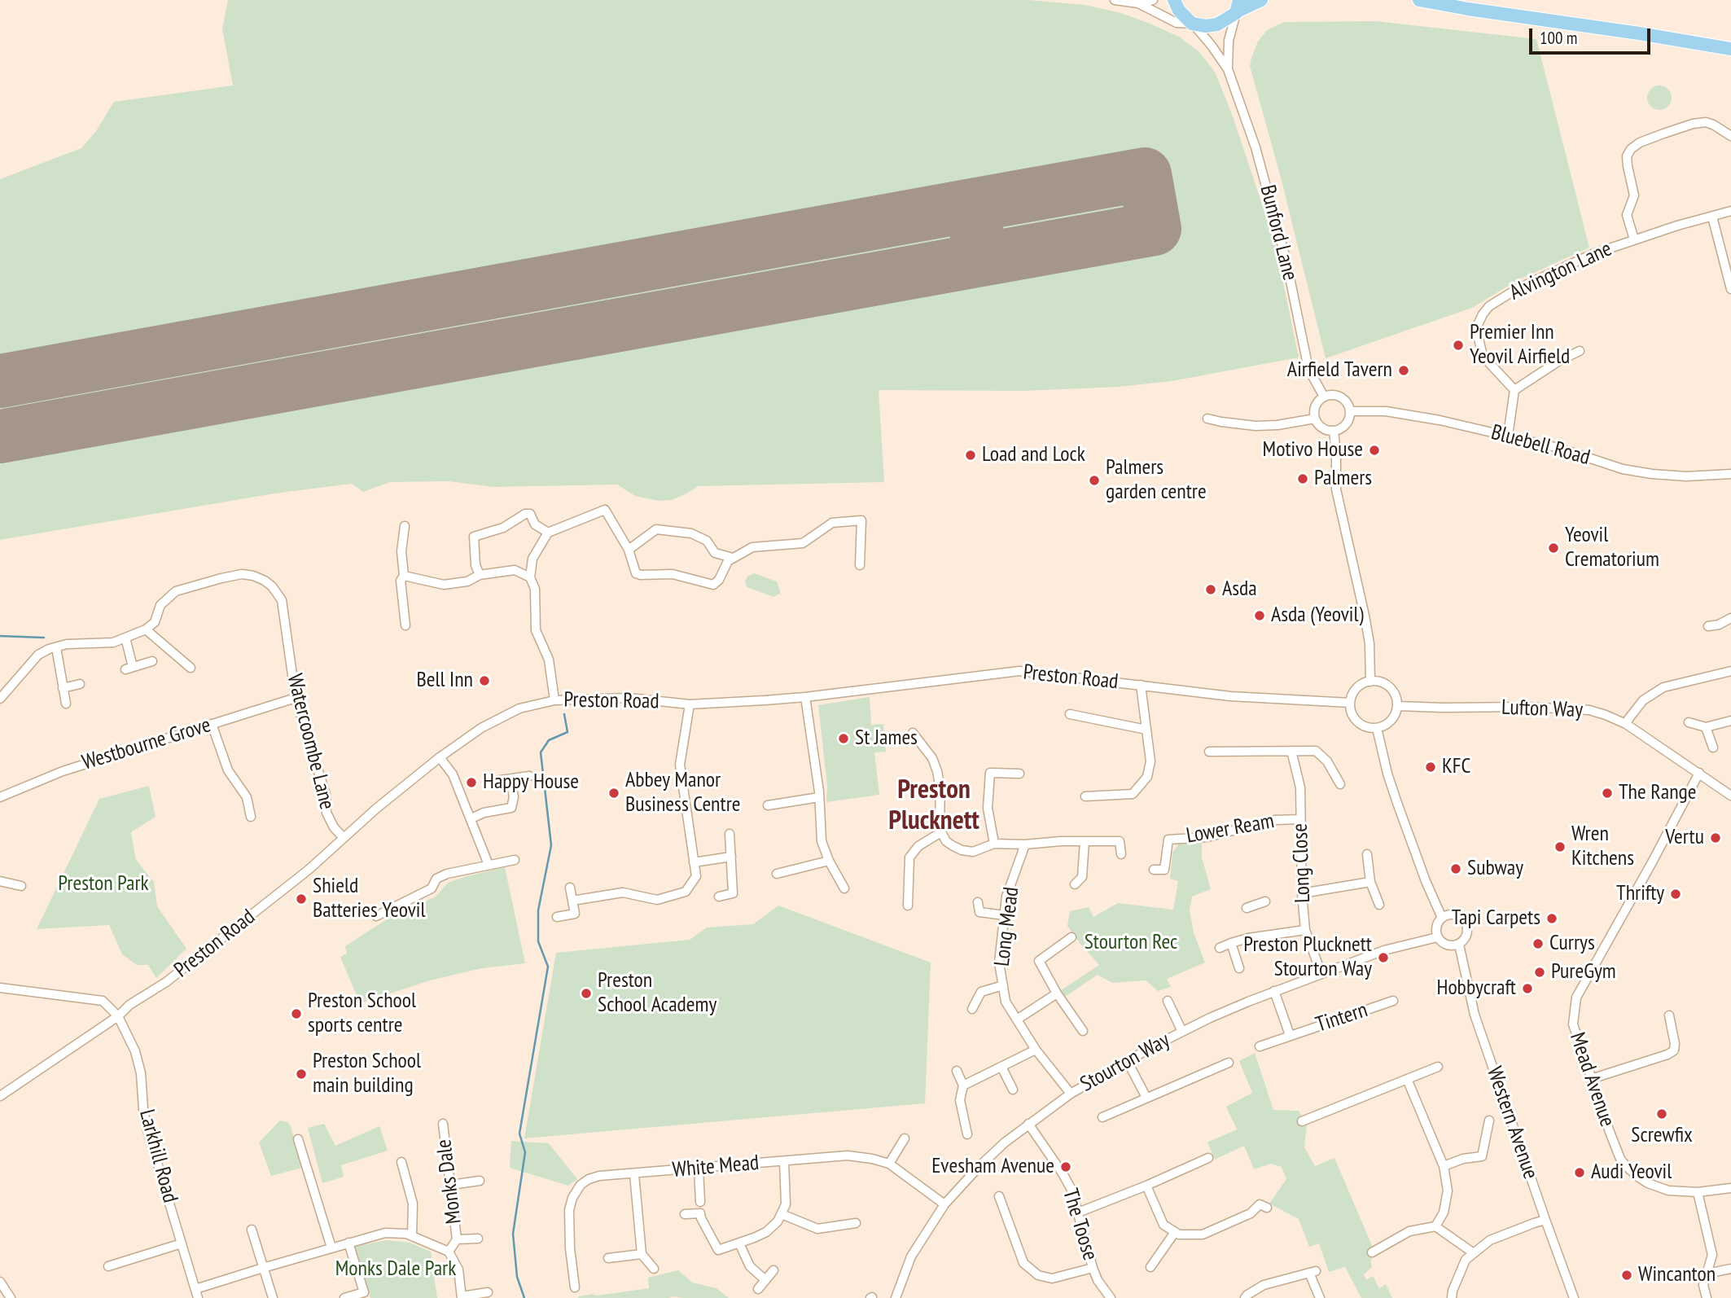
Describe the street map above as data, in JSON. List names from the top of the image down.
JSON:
{
  "streets": {
    "street": [
      "Bunford Lane",
      "Alvington Lane",
      "Bluebell Road",
      "Preston Road",
      "Lufton Way",
      "Watercoombe Lane",
      "Westbourne Grove",
      "Lower Ream",
      "Long Close",
      "Long Mead",
      "Tintern",
      "Stourton Way",
      "Mead Avenue",
      "Western Avenue",
      "Larkhill Road",
      "White Mead",
      "Monks Dale",
      "The Toose"
    ]
  },
  "crossings": [
    ["Bunford Lane", "Bluebell Road"],
    ["Preston Road", "Lufton Way"],
    ["Preston Road", "Watercoombe Lane"],
    ["Preston Road", "Larkhill Road"],
    ["Lufton Way", "Mead Avenue"],
    ["Watercoombe Lane", "Westbourne Grove"],
    ["Lower Ream", "Long Close"],
    ["Long Close", "Stourton Way"],
    ["Long Mead", "Stourton Way"],
    ["Tintern", "Stourton Way"],
    ["Stourton Way", "Western Avenue"],
    ["Stourton Way", "White Mead"],
    ["Stourton Way", "The Toose"],
    ["Larkhill Road", "Monks Dale"]
  ],
  "districts": ["Preston Plucknett"],
  "parks": ["Preston Park", "Stourton Rec", "Monks Dale Park"],
  "places": [
    "Premier Inn Yeovil Airfield",
    "Airfield Tavern",
    "Motivo House",
    "Load and Lock",
    "Palmers",
    "Palmers garden centre",
    "Yeovil Crematorium",
    "Asda",
    "Asda (Yeovil)",
    "Bell Inn",
    "St James",
    "KFC",
    "Happy House",
    "Abbey Manor Business Centre",
    "The Range",
    "Vertu",
    "Wren Kitchens",
    "Subway",
    "Thrifty",
    "Shield Batteries Yeovil",
    "Tapi Carpets",
    "Currys",
    "Preston Plucknett Stourton Way",
    "PureGym",
    "Hobbycraft",
    "Preston School Academy",
    "Preston School sports centre",
    "Preston School main building",
    "Screwfix",
    "Evesham Avenue",
    "Audi Yeovil",
    "Wincanton"
  ],
  "scale_bar": "100 m"
}
